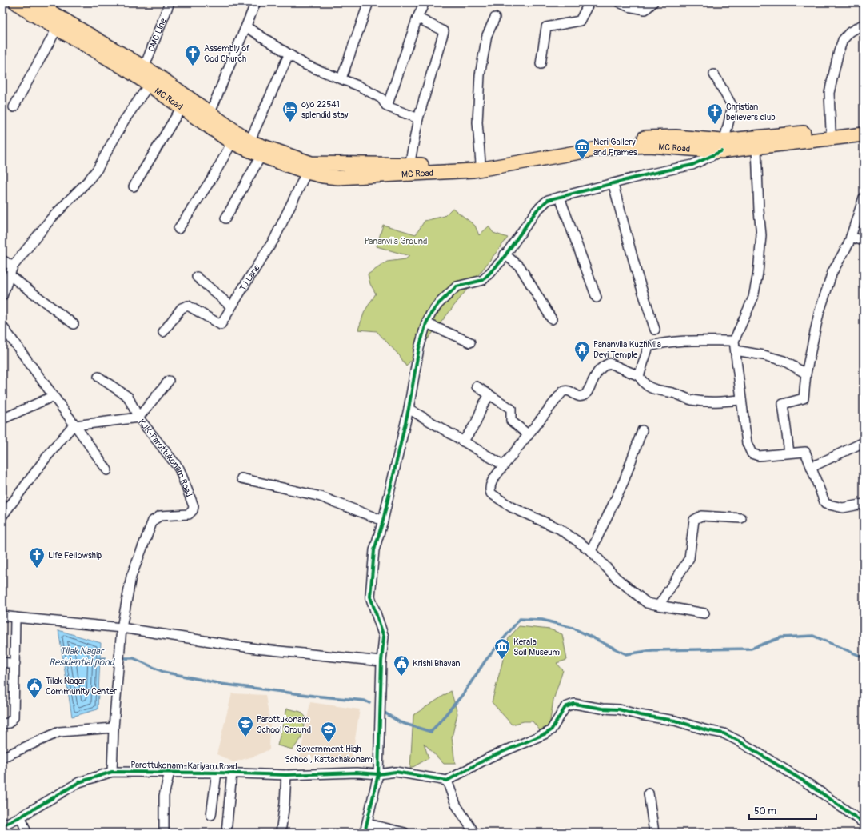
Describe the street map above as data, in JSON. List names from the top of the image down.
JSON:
{
  "streets": {
    "main road": ["MC Road"],
    "street": [
      "CMC Line",
      "TJ Lane",
      "KJK-Parottukonam Road",
      "Parottukonam-Kariyam Road"
    ]
  },
  "crossings": [
    ["CMC Line", "MC Road"],
    ["MC Road", "TJ Lane"]
  ],
  "water": ["Tilak Nagar Residential pond"],
  "parks": ["Pananvila Ground"],
  "places": {
    "church": ["Assembly of God Church", "Christian believers club", "Life Fellowship"],
    "hotel": ["oyo 22541 splendid stay"],
    "museum": ["Neri Gallery and Frames", "Kerala Soil Museum"],
    "temple": ["Pananvila Kuzhivila Devi Temple"],
    "public building": ["Krishi Bhavan", "Tilak Nagar Community Center"],
    "school or university": ["Parottukonam School Ground", "Government High School, Kattachakonam"]
  },
  "scale_bar": "50 m"
}
